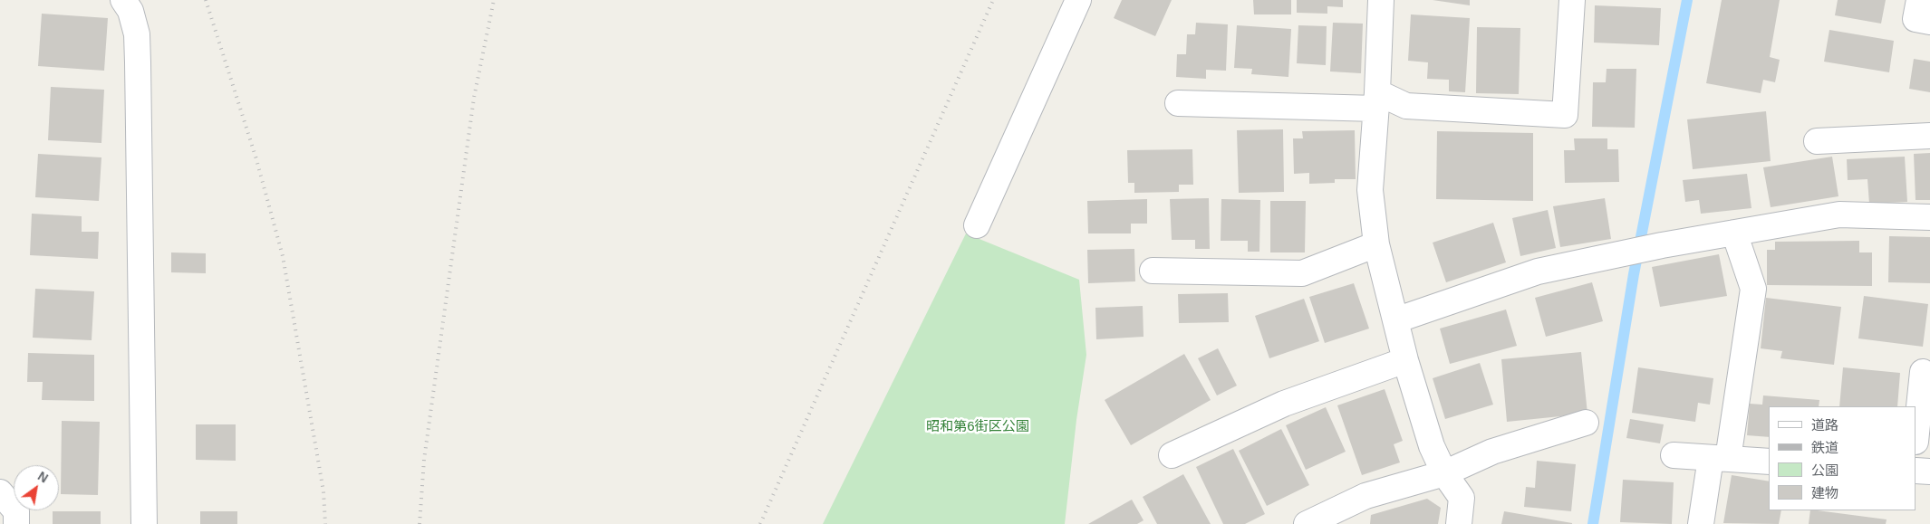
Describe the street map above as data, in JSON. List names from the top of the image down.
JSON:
{
  "parks": ["昭和第6街区公園"],
  "legend": [
    "道路",
    "鉄道",
    "公園",
    "建物"
  ],
  "north": "top right"
}
